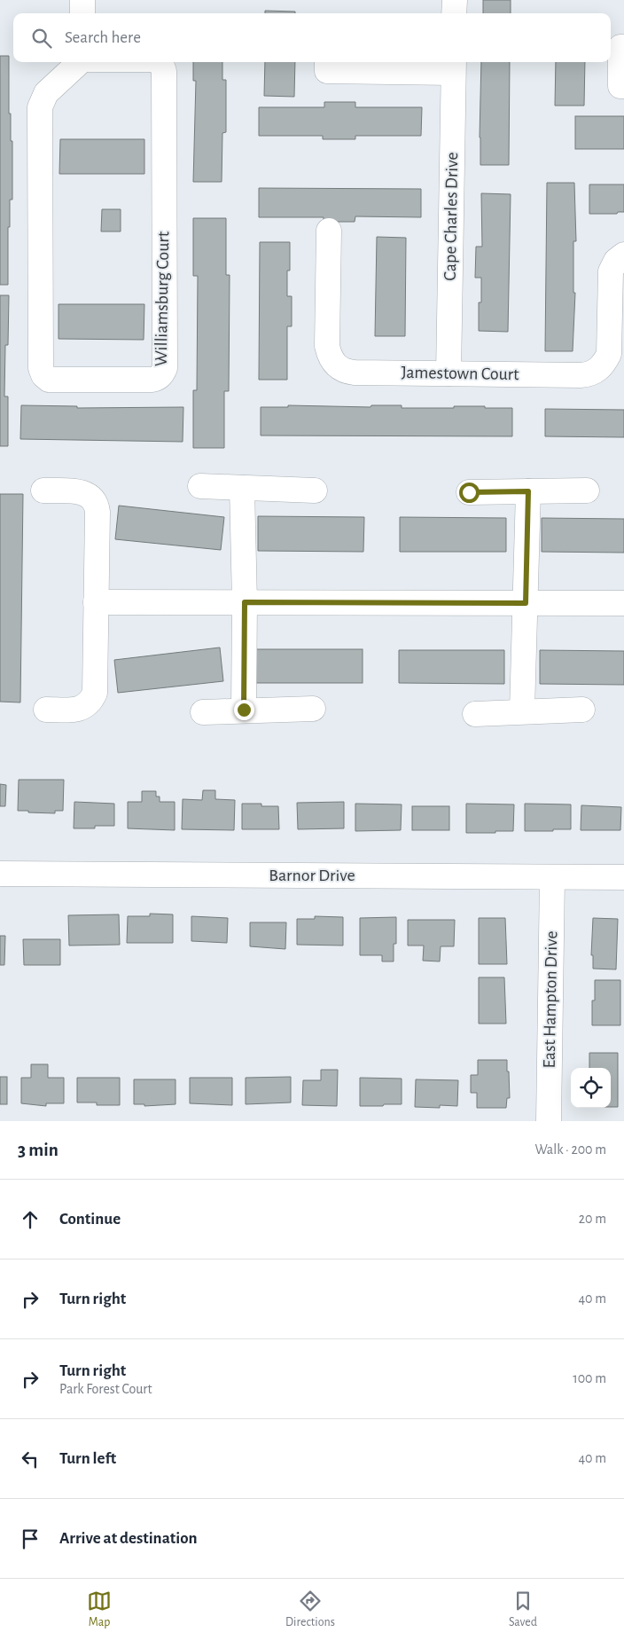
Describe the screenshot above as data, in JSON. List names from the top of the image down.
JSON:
{
  "streets": {
    "street": [
      "Cape Charles Drive",
      "Williamsburg Court",
      "Jamestown Court",
      "Barnor Drive",
      "East Hampton Drive"
    ]
  },
  "crossings": [
    ["Cape Charles Drive", "Jamestown Court"],
    ["Barnor Drive", "East Hampton Drive"]
  ],
  "page": {
    "search": "Search here",
    "heading": ["3 min", "Walk · 200 m"],
    "list": [
      ["Continue", "20 m"],
      ["Turn right", "40 m"],
      ["Turn right", "Park Forest Court", "100 m"],
      ["Turn left", "40 m"],
      "Arrive at destination"
    ],
    "nav": ["Map", "Directions", "Saved"]
  }
}
